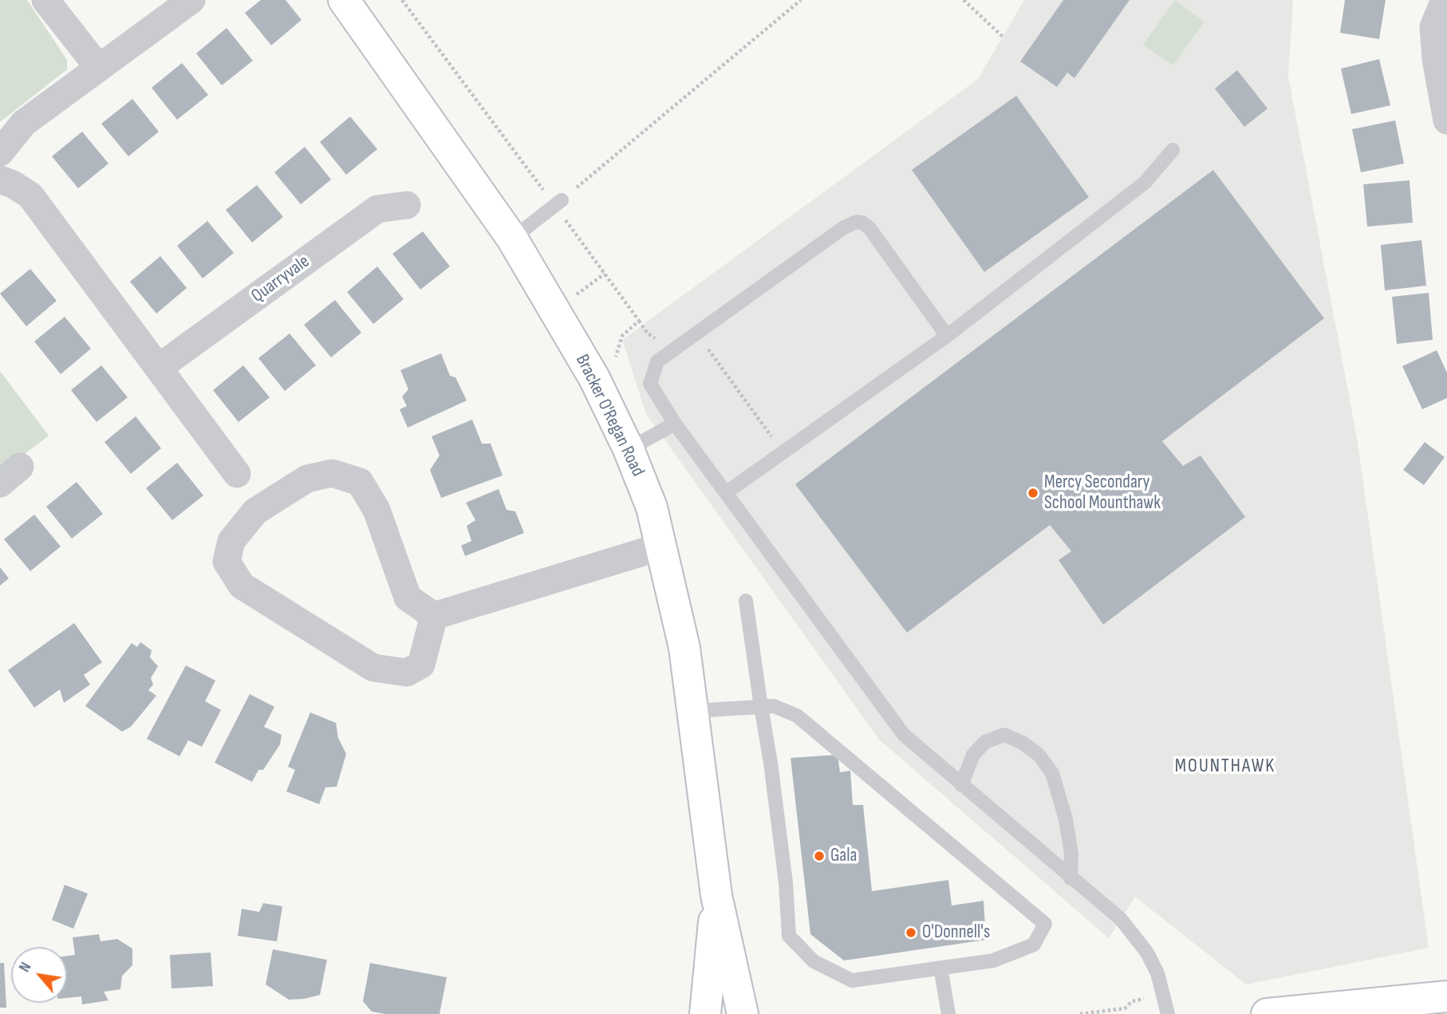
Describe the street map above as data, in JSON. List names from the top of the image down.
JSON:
{
  "streets": {
    "main road": ["Bracker O'Regan Road"],
    "street": ["Quarryvale"]
  },
  "districts": ["MOUNTHAWK"],
  "places": ["Mercy Secondary School Mounthawk", "Gala", "O'Donnell's"],
  "north": "top left"
}
